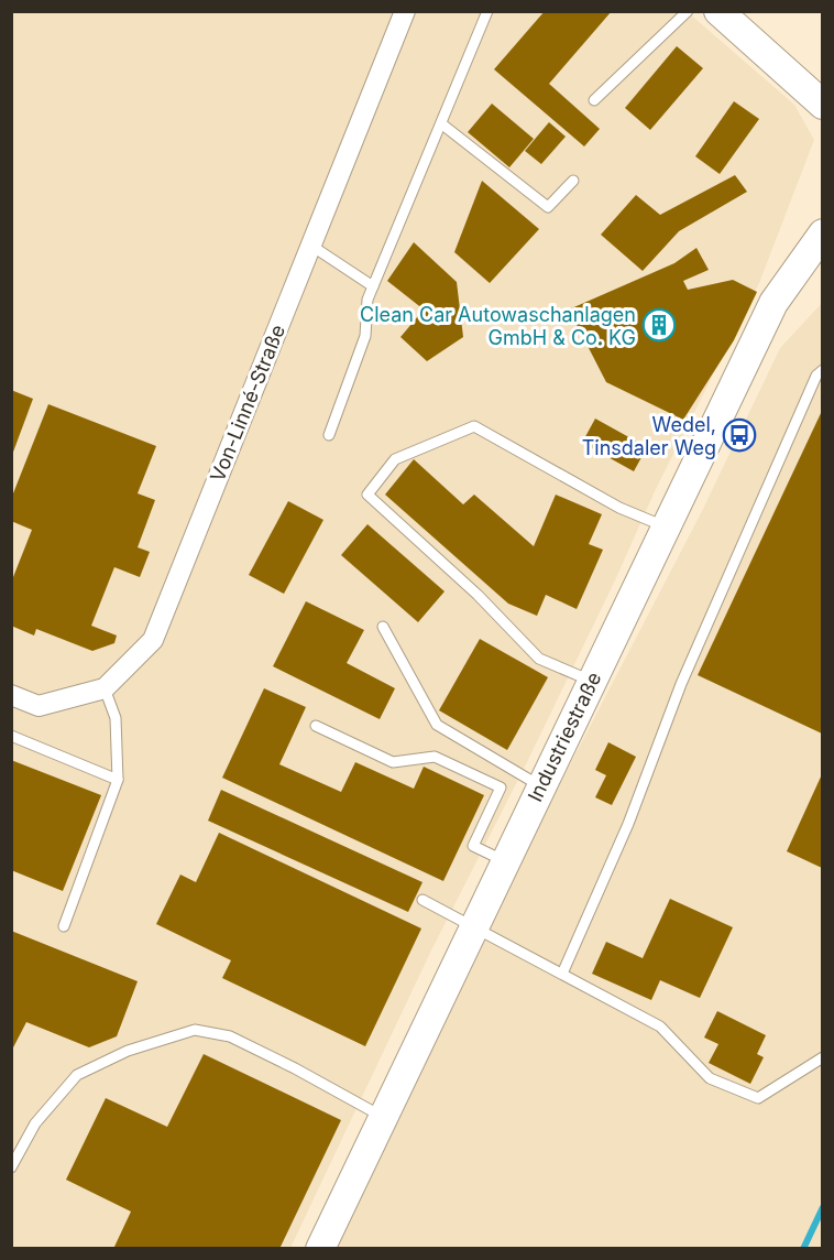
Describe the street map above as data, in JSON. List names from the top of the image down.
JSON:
{
  "streets": {
    "street": ["Von-Linné-Straße", "Industriestraße"]
  },
  "places": {
    "building": ["Clean Car Autowaschanlagen GmbH & Co. KG"],
    "bus stop": ["Wedel, Tinsdaler Weg"]
  }
}
